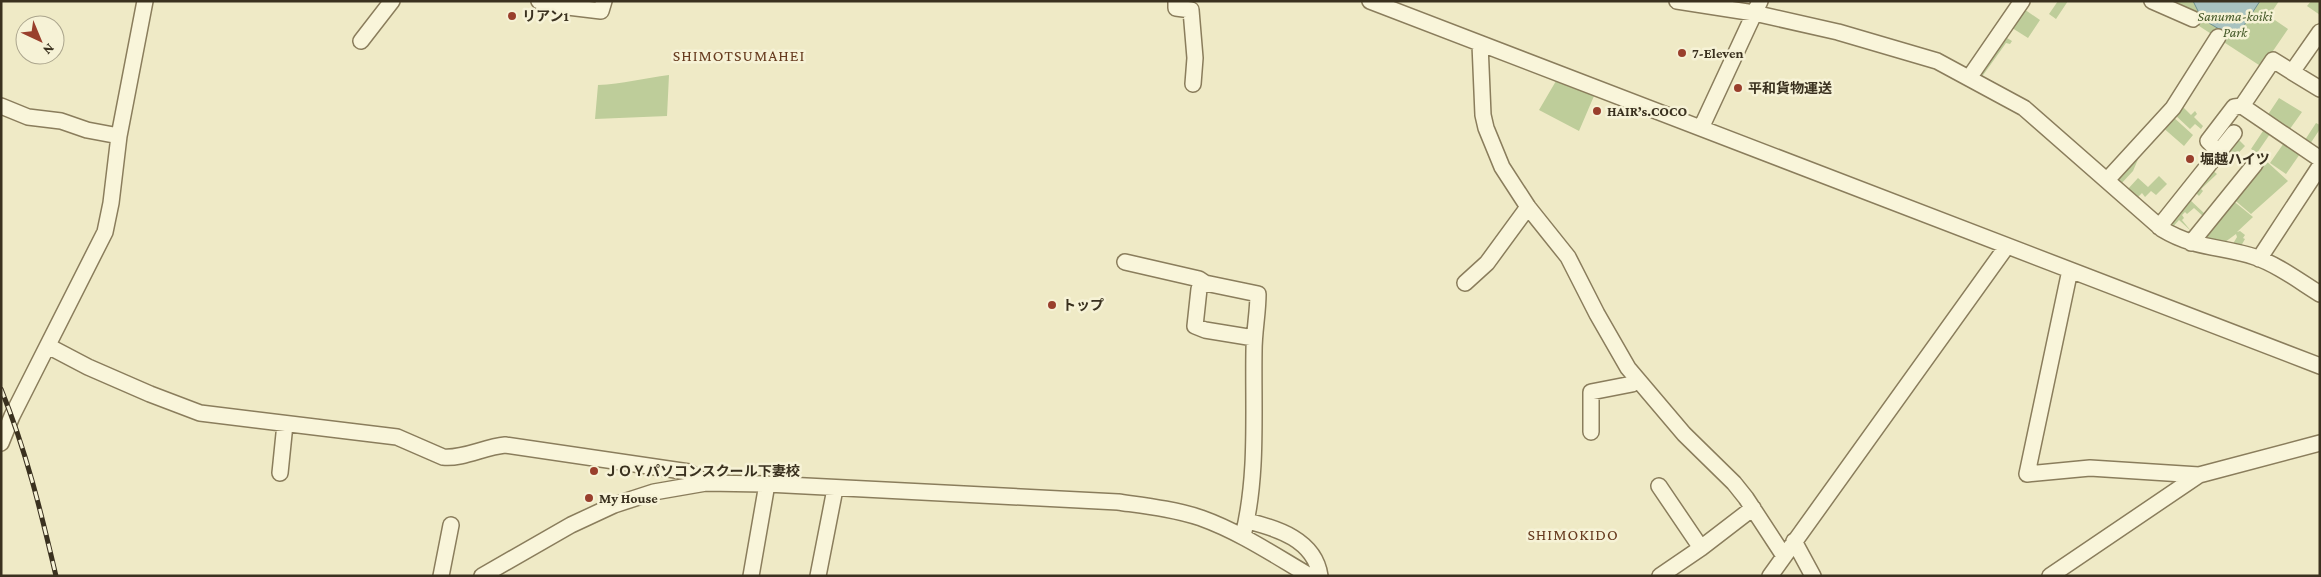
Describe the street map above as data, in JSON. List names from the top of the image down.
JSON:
{
  "districts": ["SHIMOTSUMAHEI", "SHIMOKIDO"],
  "parks": ["Sanuma-koiki Park"],
  "places": [
    "リアン1",
    "7-Eleven",
    "平和貨物運送",
    "HAIR’s.COCO",
    "堀越ハイツ",
    "トップ",
    "ＪＯＹパソコンスクール下妻校",
    "My House"
  ],
  "north": "bottom right"
}
